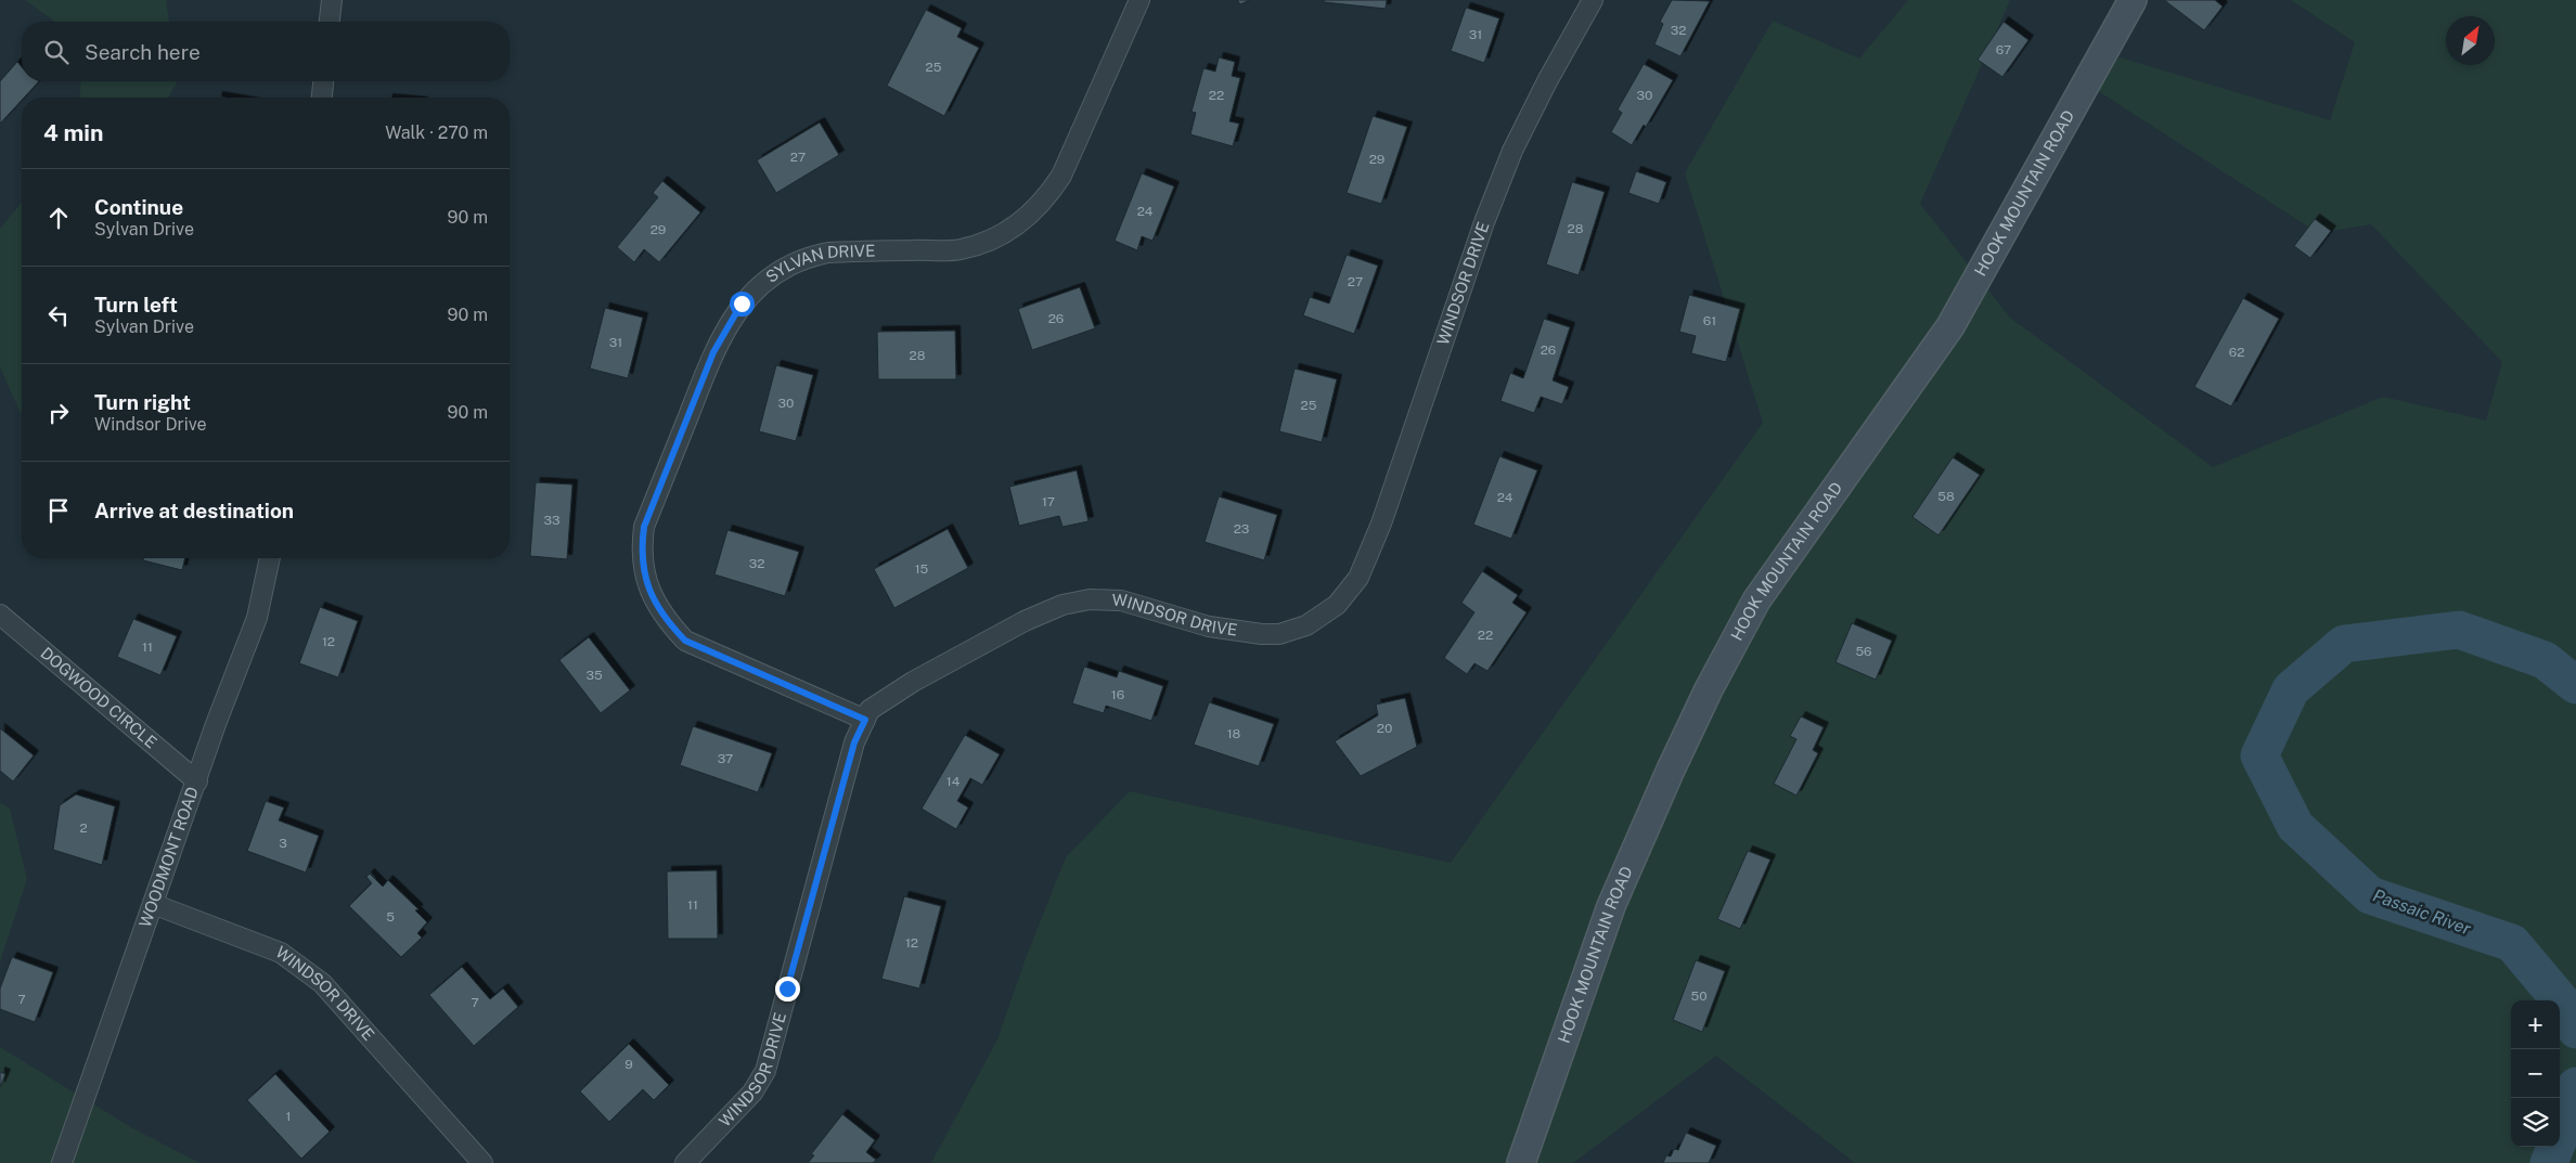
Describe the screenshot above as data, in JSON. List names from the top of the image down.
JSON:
{
  "streets": {
    "street": [
      "HOOK MOUNTAIN ROAD",
      "SYLVAN DRIVE",
      "WINDSOR DRIVE",
      "DOGWOOD CIRCLE",
      "WOODMONT ROAD"
    ]
  },
  "crossings": [
    ["SYLVAN DRIVE", "WINDSOR DRIVE"],
    ["WINDSOR DRIVE", "WOODMONT ROAD"],
    ["DOGWOOD CIRCLE", "WOODMONT ROAD"]
  ],
  "water": ["Passaic River"],
  "house_numbers": [
    "32",
    "31",
    "67",
    "25",
    "22",
    "30",
    "27",
    "29",
    "24",
    "28",
    "29",
    "27",
    "26",
    "61",
    "31",
    "26",
    "62",
    "28",
    "30",
    "25",
    "58",
    "24",
    "17",
    "33",
    "23",
    "32",
    "15",
    "22",
    "12",
    "11",
    "56",
    "35",
    "16",
    "20",
    "18",
    "37",
    "14",
    "2",
    "3",
    "11",
    "5",
    "12",
    "50",
    "7",
    "7",
    "9",
    "1"
  ],
  "north": "top right",
  "page": {
    "search": "Search here",
    "heading": ["4 min", "Walk · 270 m"],
    "list": [
      ["Continue", "Sylvan Drive", "90 m"],
      ["Turn left", "Sylvan Drive", "90 m"],
      ["Turn right", "Windsor Drive", "90 m"],
      "Arrive at destination"
    ],
    "map_buttons": ["+", "−"]
  }
}
